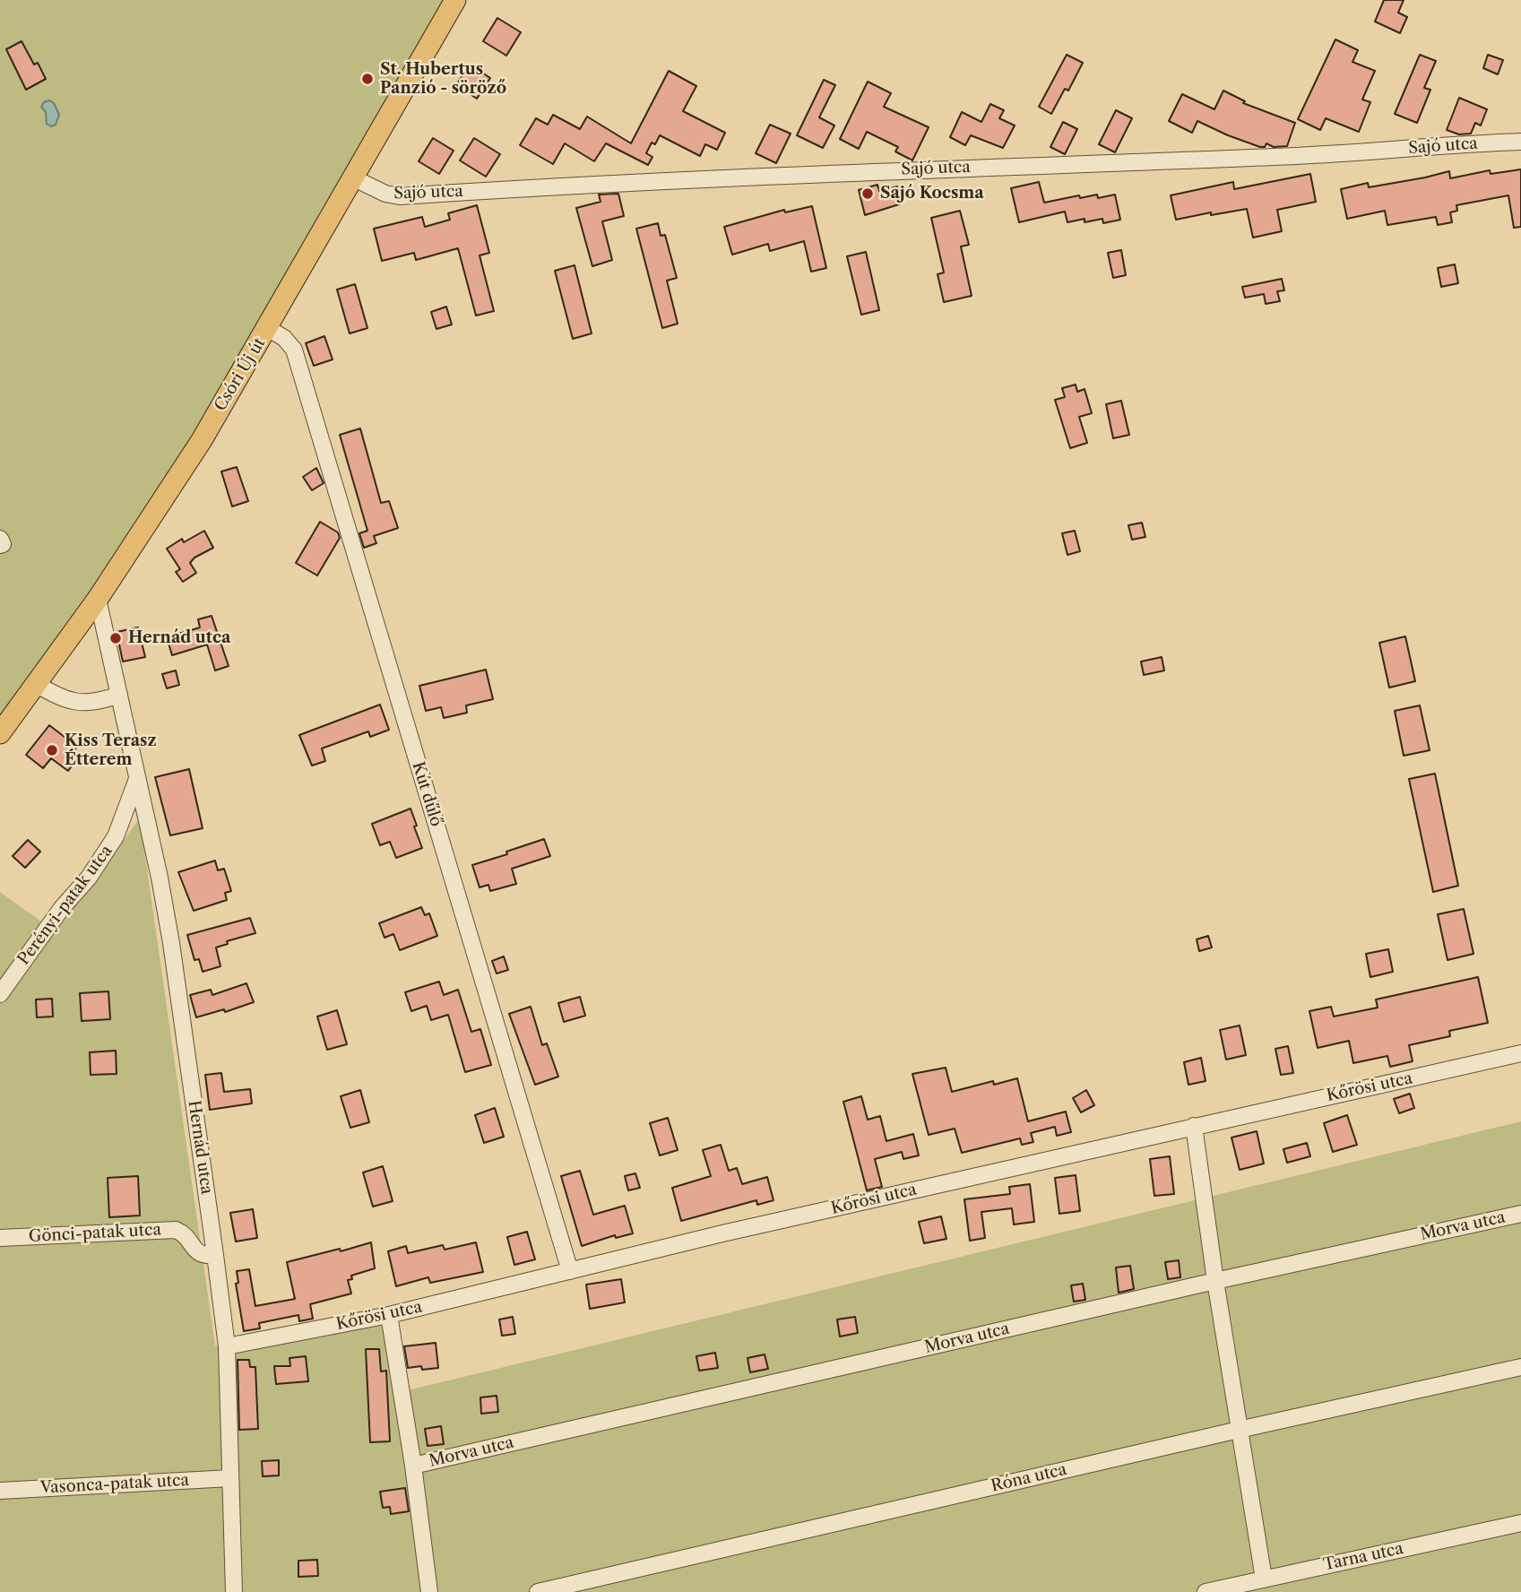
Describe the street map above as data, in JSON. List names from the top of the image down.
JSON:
{
  "streets": {
    "main road": ["Csóri Új út"],
    "street": [
      "Sajó utca",
      "Kút dűlő",
      "Perényi-patak utca",
      "Kőrösi utca",
      "Hernád utca",
      "Morva utca",
      "Gönci-patak utca",
      "Róna utca",
      "Vasonca-patak utca",
      "Tarna utca"
    ]
  },
  "crossings": [
    ["Sajó utca", "Csóri Új út"],
    ["Csóri Új út", "Kút dűlő"],
    ["Csóri Új út", "Hernád utca"],
    ["Kút dűlő", "Kőrösi utca"],
    ["Perényi-patak utca", "Hernád utca"],
    ["Kőrösi utca", "Hernád utca"],
    ["Hernád utca", "Gönci-patak utca"],
    ["Hernád utca", "Vasonca-patak utca"]
  ],
  "places": [
    "St. Hubertus Panzió - söröző",
    "Sajó Kocsma",
    "Hernád utca",
    "Kiss Terasz Étterem"
  ]
}
